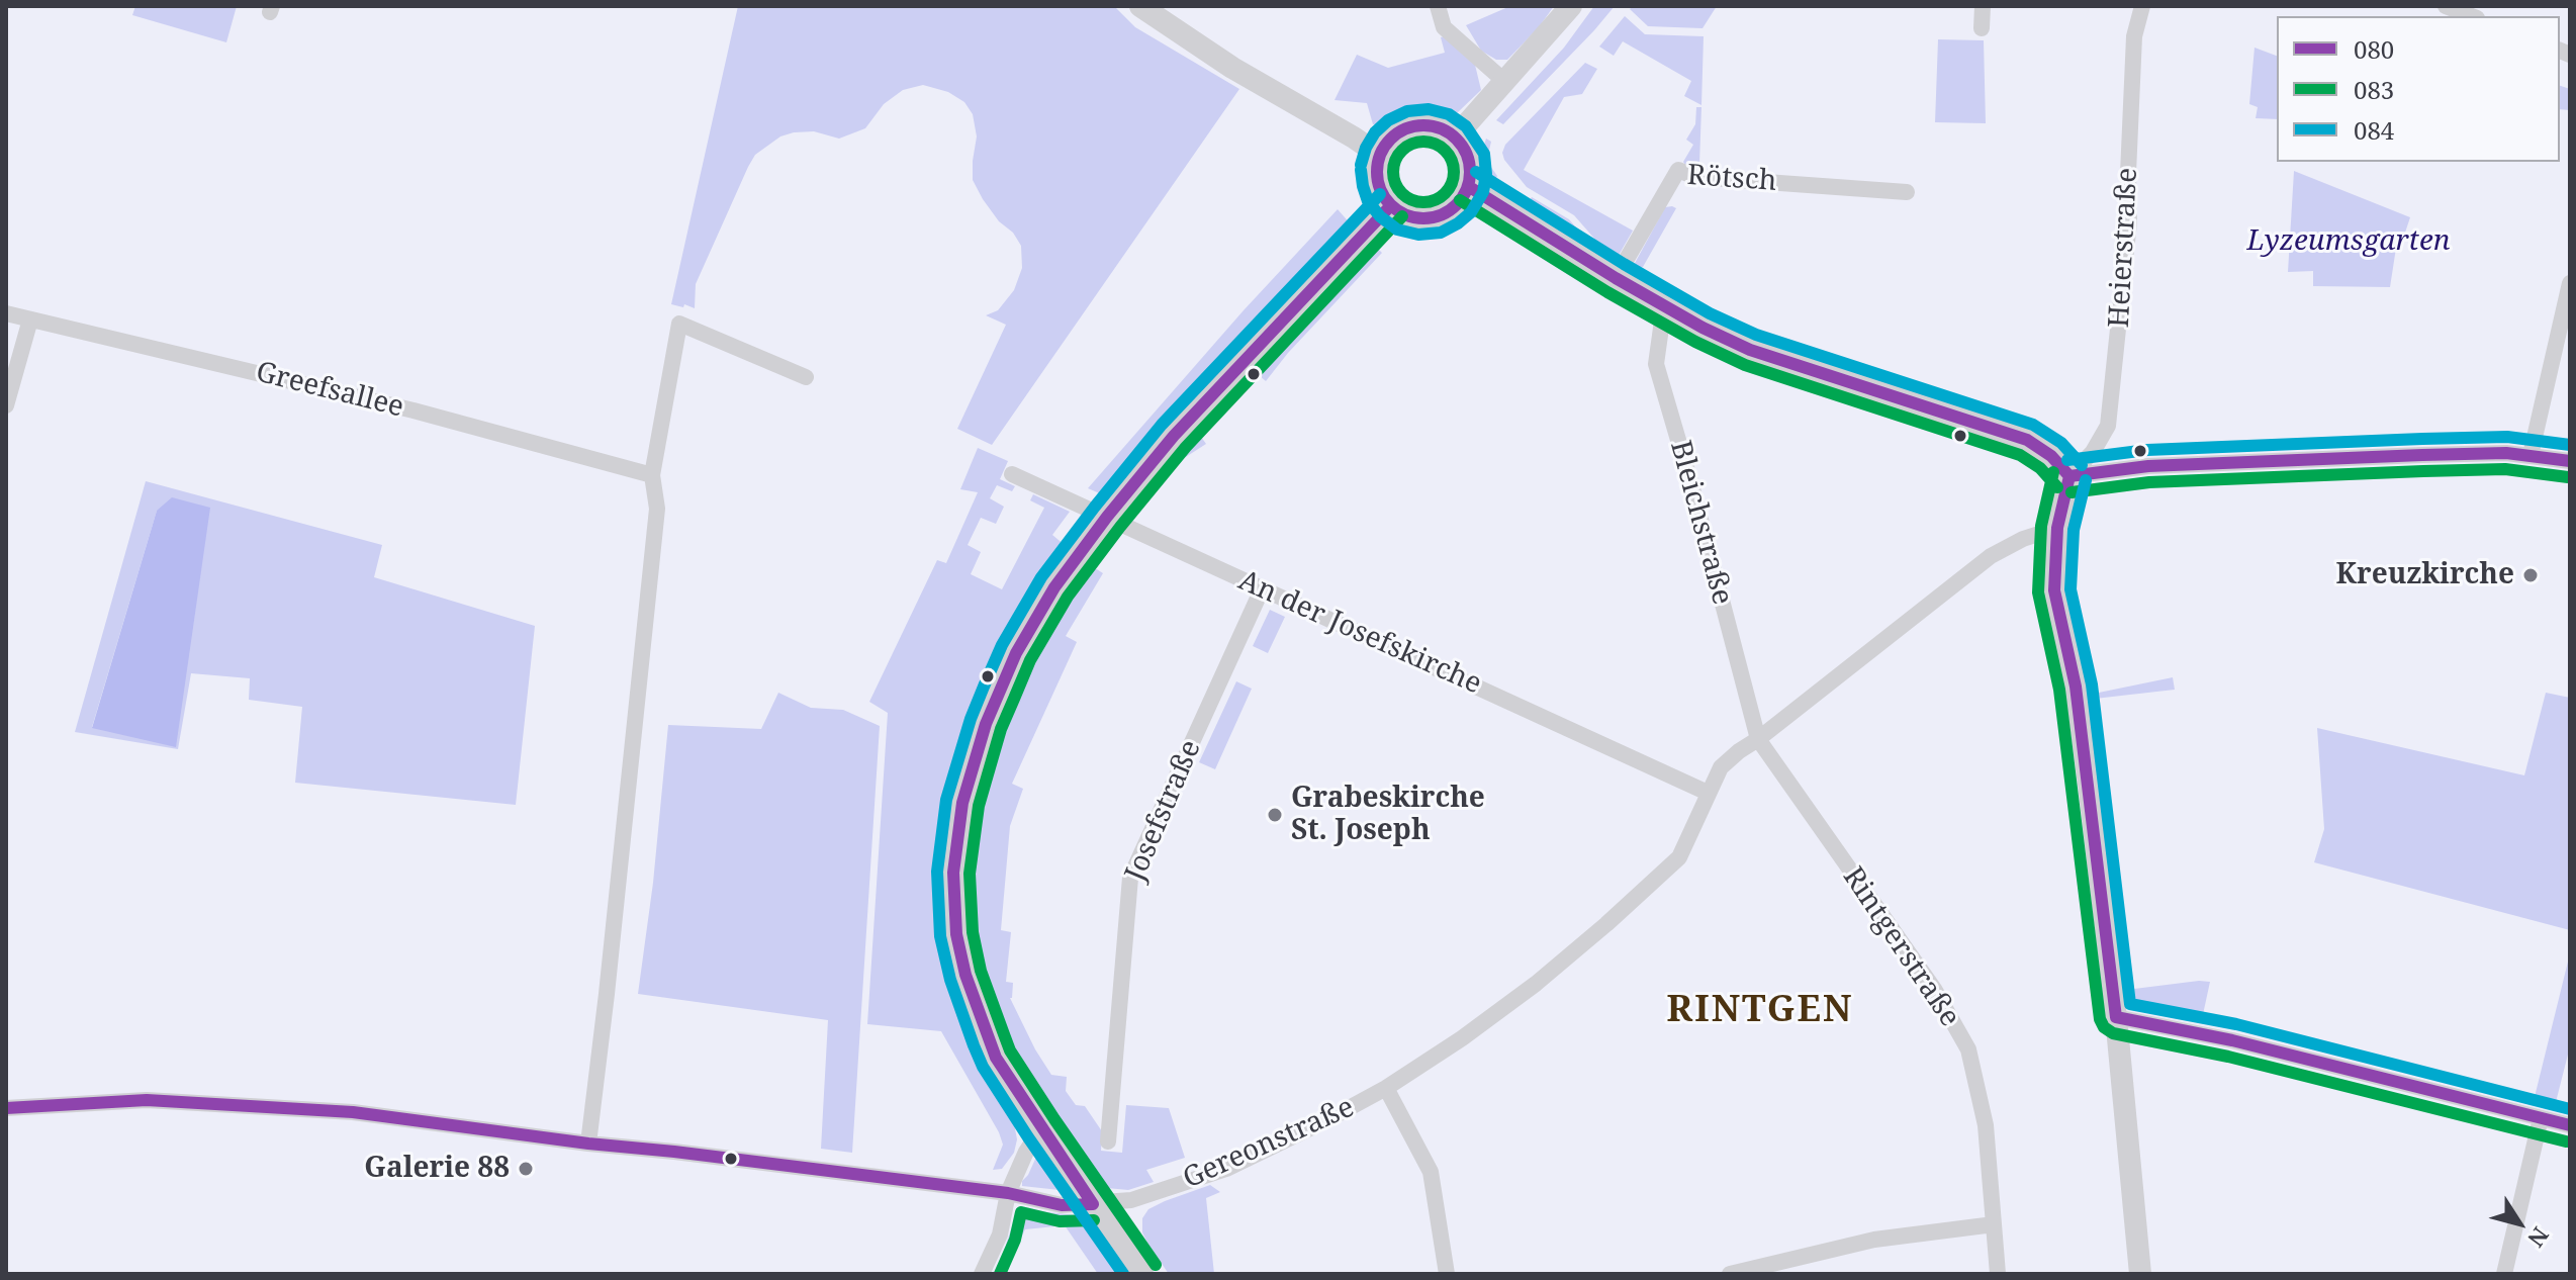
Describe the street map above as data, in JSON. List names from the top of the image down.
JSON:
{
  "streets": {
    "street": [
      "Rötsch",
      "Heierstraße",
      "Greefsallee",
      "Bleichstraße",
      "An der Josefskirche",
      "Josefstraße",
      "Rintgerstraße",
      "Gereonstraße"
    ]
  },
  "crossings": [
    ["Bleichstraße", "Rintgerstraße"],
    ["Bleichstraße", "Gereonstraße"],
    ["An der Josefskirche", "Josefstraße"],
    ["An der Josefskirche", "Gereonstraße"],
    ["Rintgerstraße", "Gereonstraße"]
  ],
  "districts": ["RINTGEN"],
  "parks": ["Lyzeumsgarten"],
  "places": ["Kreuzkirche", "Grabeskirche St. Joseph", "Galerie 88"],
  "lines": ["transit line 084", "transit line 080", "transit line 083"],
  "legend": ["080", "083", "084"],
  "north": "bottom right"
}
